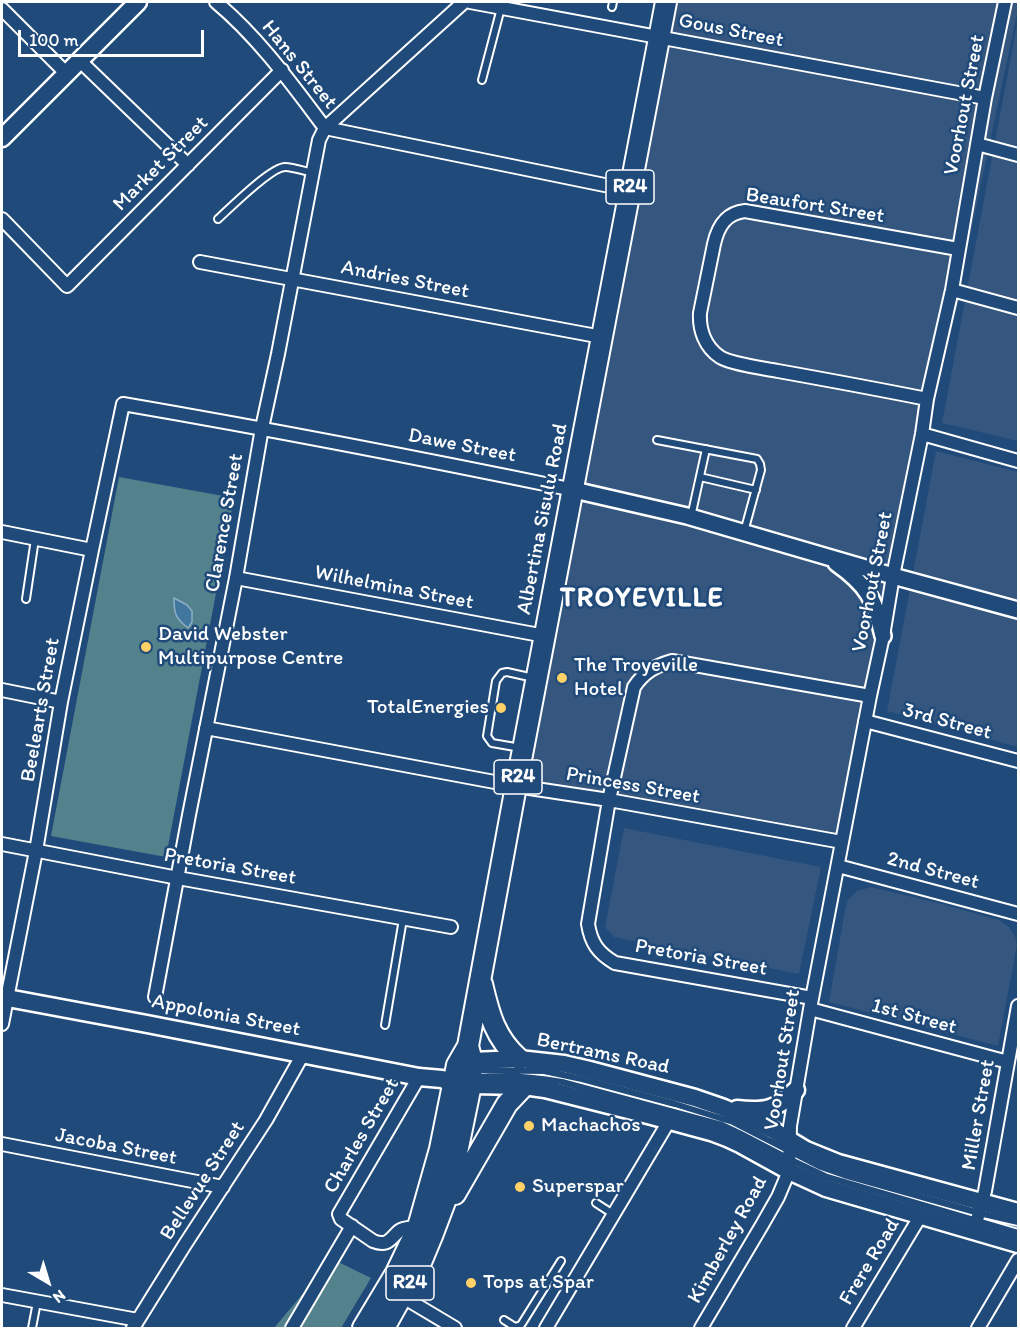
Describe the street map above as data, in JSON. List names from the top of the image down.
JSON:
{
  "streets": {
    "main road": [
      "R24",
      "Albertina Sisulu Road",
      "Appolonia Street",
      "Bertrams Road"
    ],
    "street": [
      "Gous Street",
      "Hans Street",
      "Voorhout Street",
      "Market Street",
      "Beaufort Street",
      "Andries Street",
      "Dawe Street",
      "Clarence Street",
      "Wilhelmina Street",
      "Beelearts Street",
      "3rd Street",
      "Princess Street",
      "Pretoria Street",
      "2nd Street",
      "1st Street",
      "Miller Street",
      "Charles Street",
      "Jacoba Street",
      "Bellevue Street",
      "Kimberley Road",
      "Frere Road"
    ]
  },
  "crossings": [
    ["Gous Street", "Voorhout Street"],
    ["Gous Street", "Albertina Sisulu Road"],
    ["Hans Street", "Market Street"],
    ["Hans Street", "Clarence Street"],
    ["Voorhout Street", "Beaufort Street"],
    ["Voorhout Street", "Dawe Street"],
    ["Voorhout Street", "3rd Street"],
    ["Voorhout Street", "Princess Street"],
    ["Voorhout Street", "Pretoria Street"],
    ["Voorhout Street", "2nd Street"],
    ["Voorhout Street", "1st Street"],
    ["Voorhout Street", "Bertrams Road"],
    ["Voorhout Street", "Kimberley Road"],
    ["Andries Street", "Albertina Sisulu Road"],
    ["Andries Street", "Clarence Street"],
    ["Dawe Street", "Albertina Sisulu Road"],
    ["Dawe Street", "Clarence Street"],
    ["Dawe Street", "Beelearts Street"],
    ["Albertina Sisulu Road", "Wilhelmina Street"],
    ["Albertina Sisulu Road", "Princess Street"],
    ["Albertina Sisulu Road", "Appolonia Street"],
    ["Albertina Sisulu Road", "Bertrams Road"],
    ["Clarence Street", "Wilhelmina Street"],
    ["Clarence Street", "Princess Street"],
    ["Clarence Street", "Pretoria Street"],
    ["Beelearts Street", "Pretoria Street"],
    ["Beelearts Street", "Appolonia Street"],
    ["Princess Street", "Pretoria Street"],
    ["Pretoria Street", "1st Street"],
    ["Appolonia Street", "Bertrams Road"],
    ["Appolonia Street", "Charles Street"],
    ["Appolonia Street", "Bellevue Street"],
    ["1st Street", "Miller Street"],
    ["Bertrams Road", "Miller Street"],
    ["Bertrams Road", "Kimberley Road"],
    ["Bertrams Road", "Frere Road"],
    ["Jacoba Street", "Bellevue Street"]
  ],
  "districts": ["TROYEVILLE"],
  "places": [
    "David Webster Multipurpose Centre",
    "The Troyeville Hotel",
    "TotalEnergies",
    "Machachos",
    "Superspar",
    "Tops at Spar"
  ],
  "scale_bar": "100 m",
  "north": "bottom right"
}
